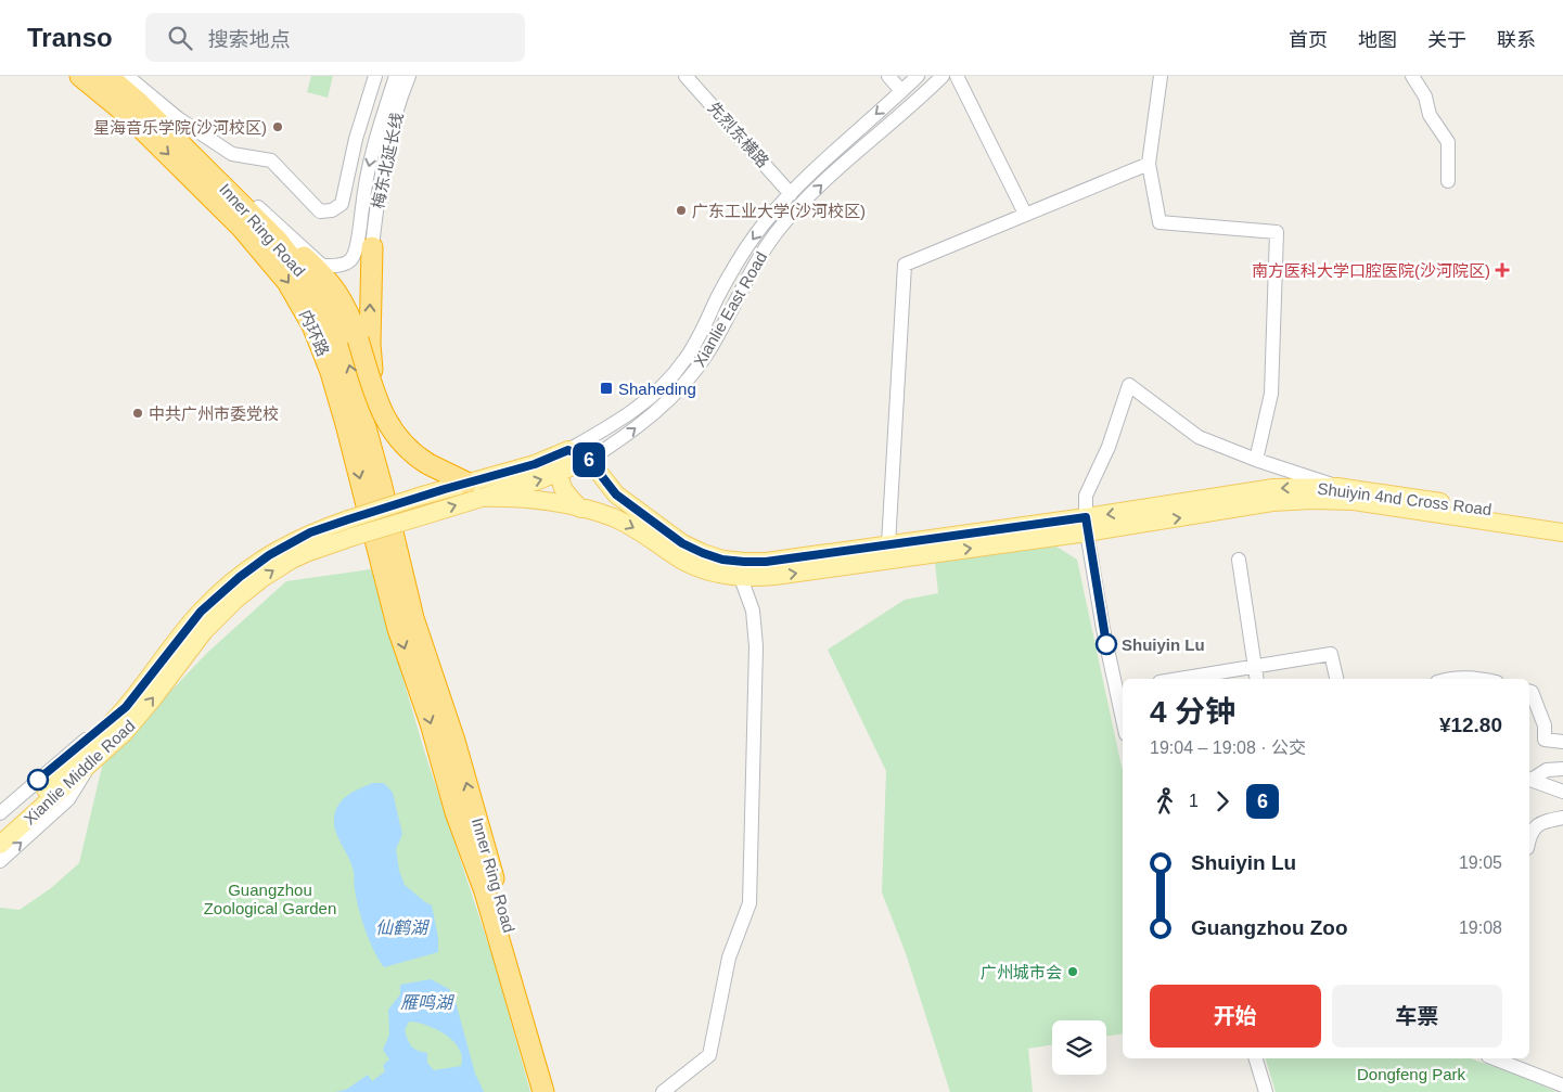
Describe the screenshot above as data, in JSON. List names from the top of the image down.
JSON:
{
  "streets": {
    "highway": ["Inner Ring Road", "内环路"],
    "main road": ["Xianlie East Road", "Shuiyin 4nd Cross Road", "Xianlie Middle Road"],
    "street": ["先烈东横路", "梅东北延长线"]
  },
  "crossings": [
    ["先烈东横路", "Xianlie East Road"],
    ["Xianlie East Road", "Xianlie Middle Road"]
  ],
  "water": ["仙鹤湖", "雁鸣湖"],
  "parks": ["Guangzhou Zoological Garden", "Dongfeng Park"],
  "places": {
    "other": [
      "星海音乐学院(沙河校区)",
      "广东工业大学(沙河校区)",
      "中共广州市委党校",
      "Shuiyin Lu",
      "广州城市会"
    ],
    "health": ["南方医科大学口腔医院(沙河院区)"],
    "transit": ["Shaheding"]
  },
  "lines": ["bus line 6"],
  "page": {
    "header": "Transo",
    "search": "搜索地点",
    "nav": [
      "首页",
      "地图",
      "关于",
      "联系"
    ],
    "on_map": "6",
    "heading": ["4 分钟", "19:04 – 19:08 · 公交", "¥12.80"],
    "legs": ["1", "6"],
    "list": [
      {
        "name": "Shuiyin Lu",
        "value": "19:05"
      },
      {
        "name": "Guangzhou Zoo",
        "value": "19:08"
      }
    ],
    "buttons": ["开始", "车票"]
  }
}
